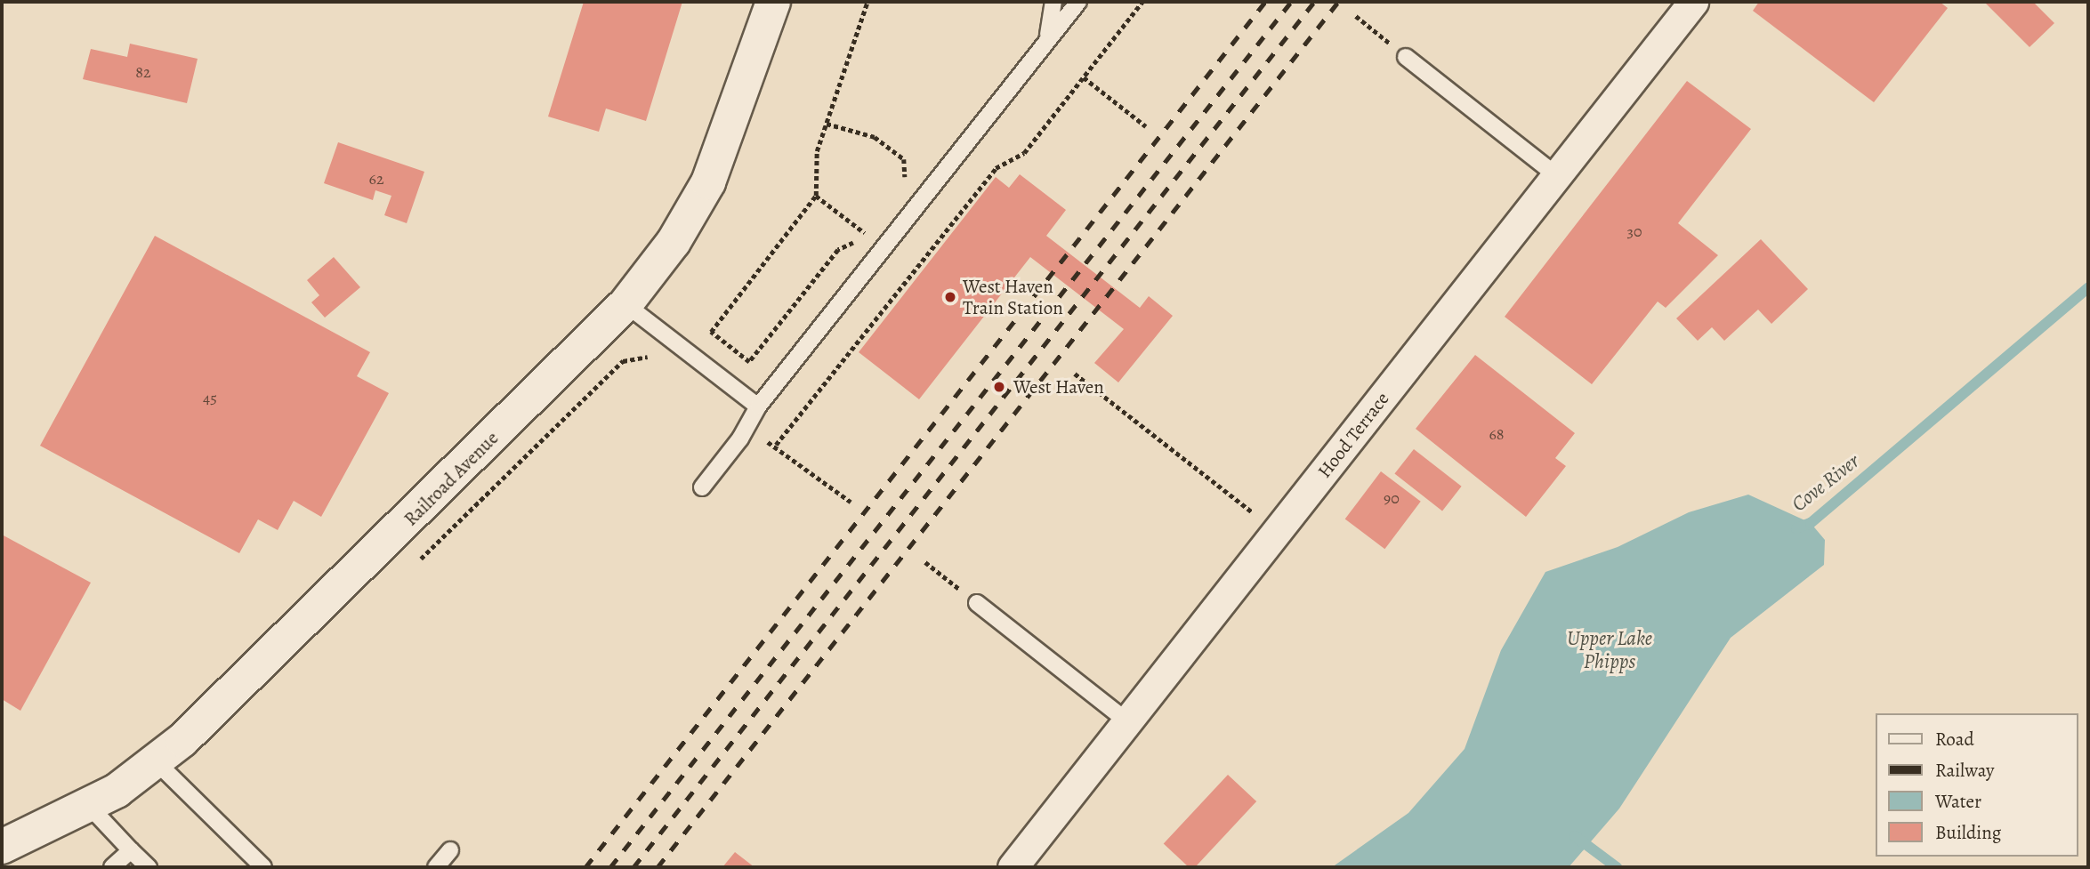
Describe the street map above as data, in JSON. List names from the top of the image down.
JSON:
{
  "streets": {
    "street": ["Hood Terrace", "Railroad Avenue"]
  },
  "water": ["Cove River", "Upper Lake Phipps"],
  "places": ["West Haven Train Station", "West Haven"],
  "house_numbers": [
    "82",
    "62",
    "30",
    "45",
    "68",
    "90"
  ],
  "legend": [
    "Road",
    "Railway",
    "Water",
    "Building"
  ]
}
